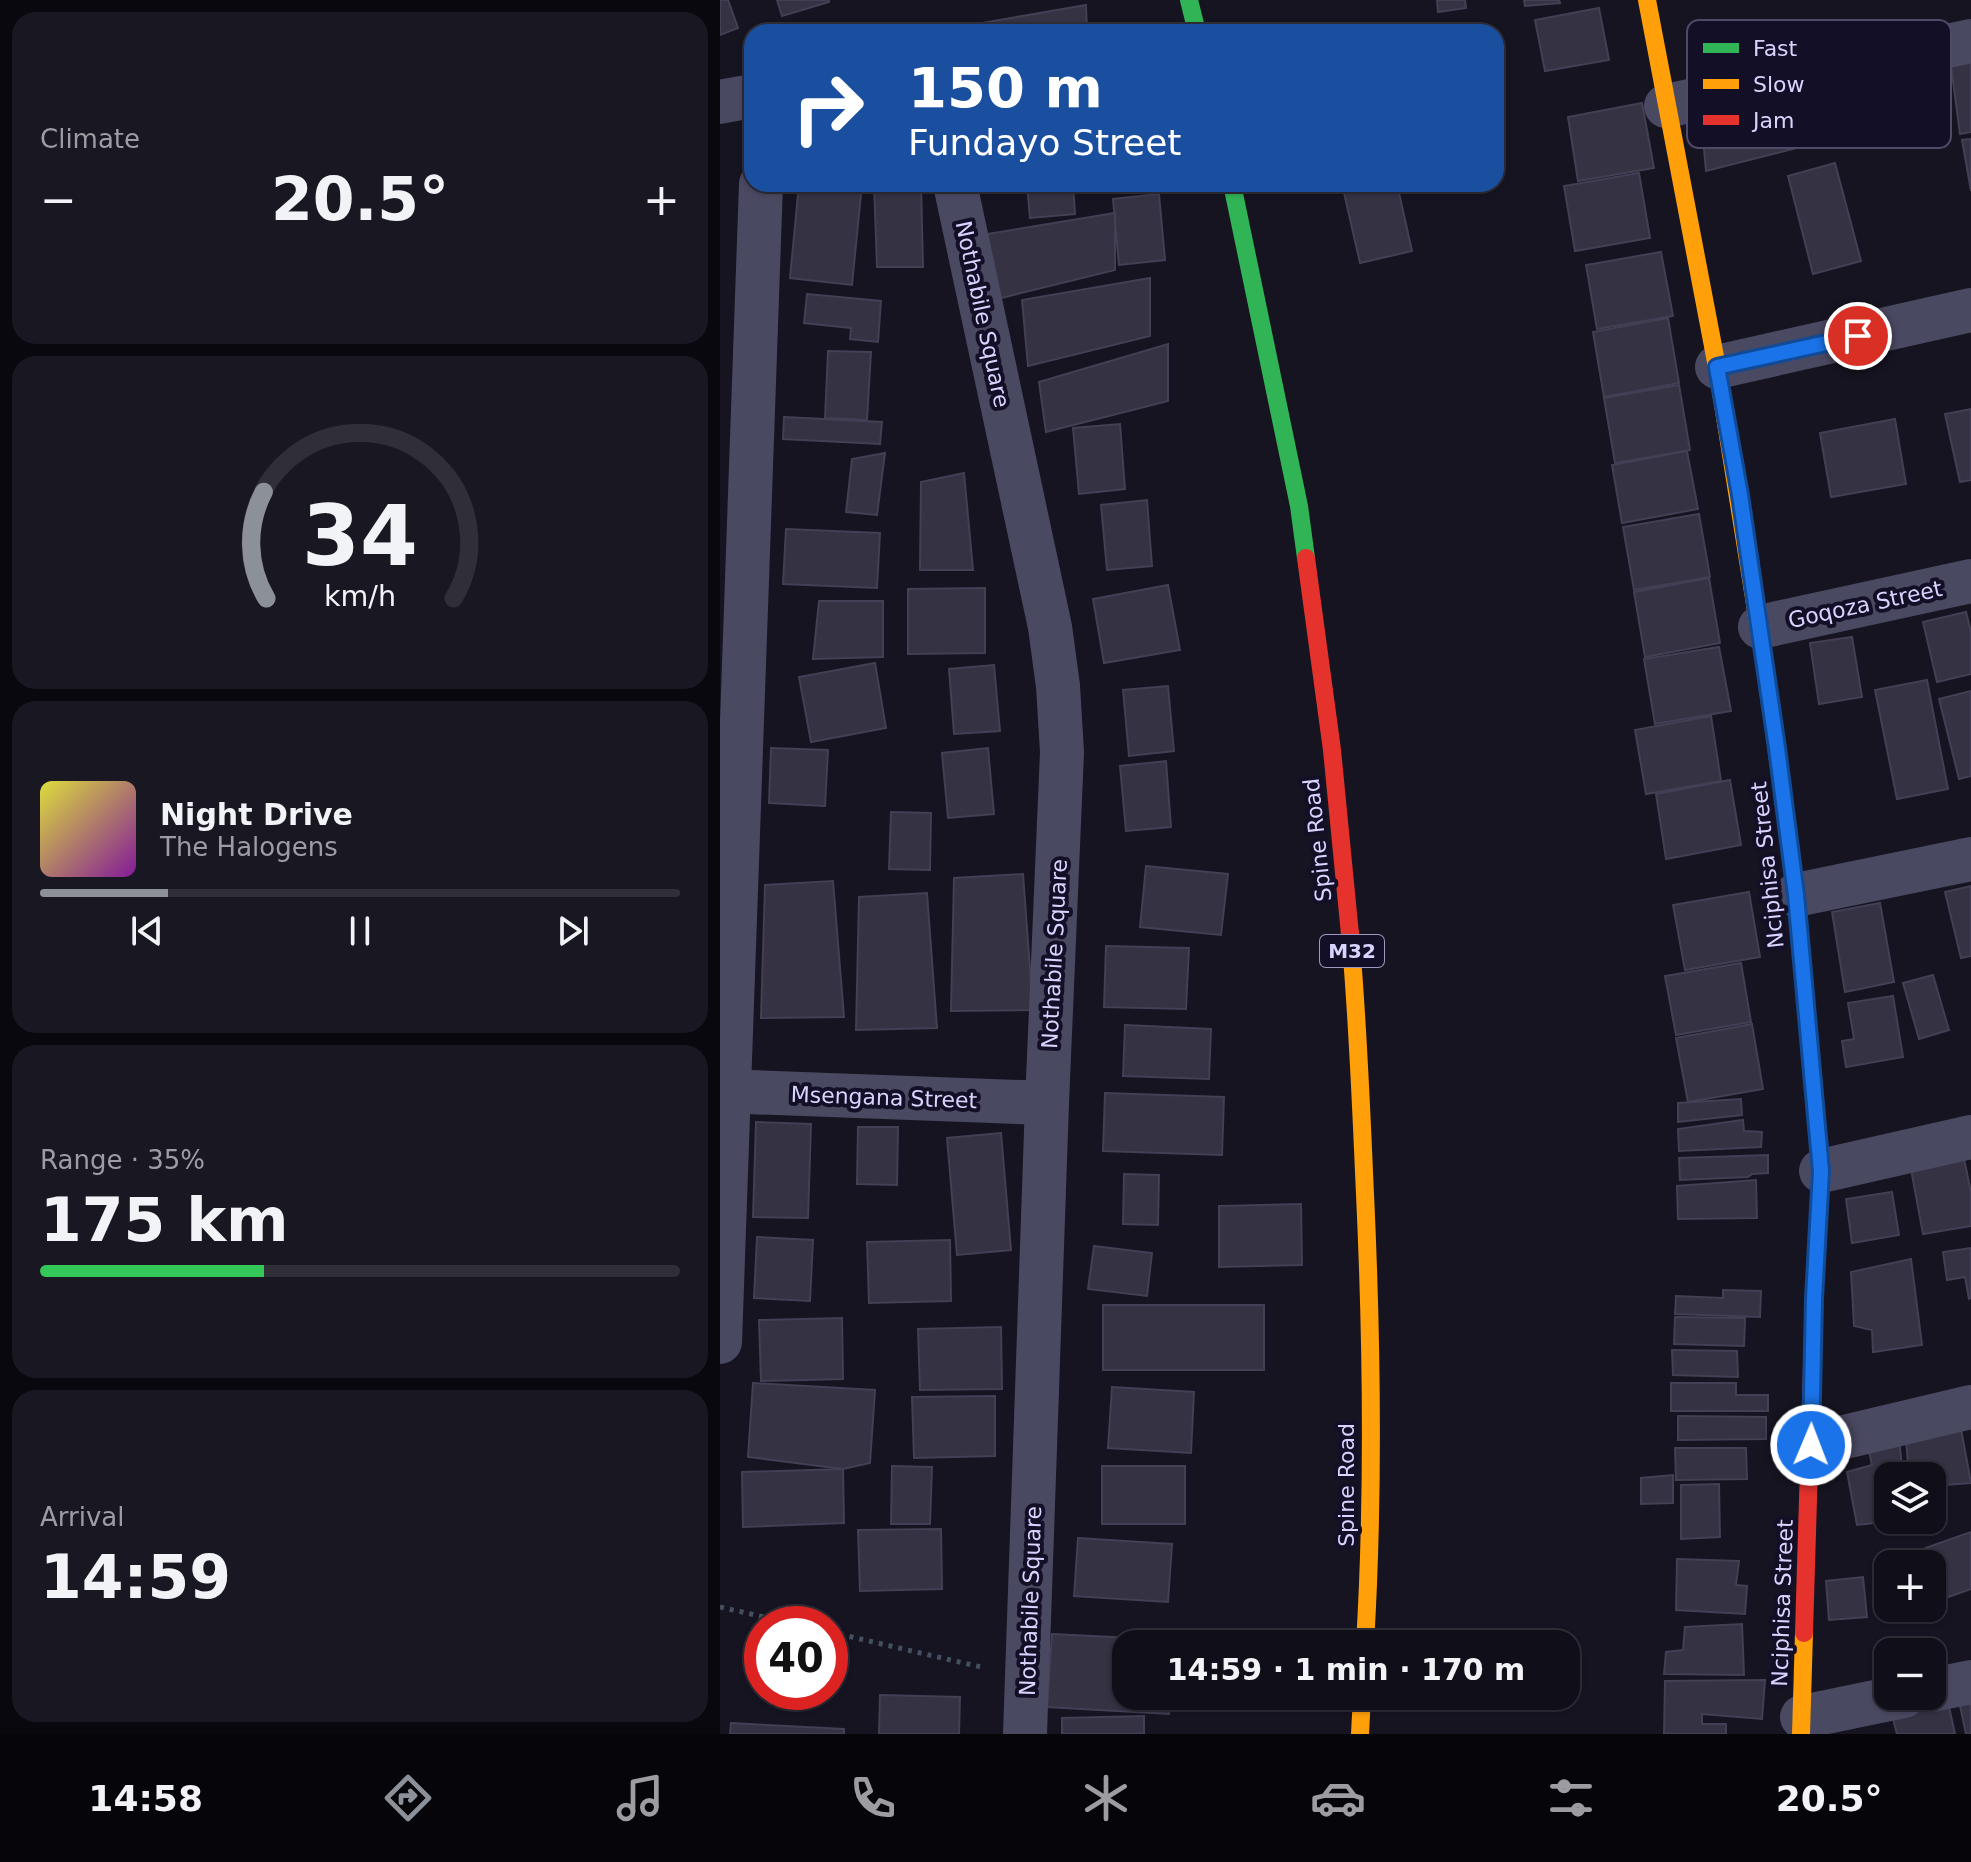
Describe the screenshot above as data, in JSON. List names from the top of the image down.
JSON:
{
  "streets": {
    "street": [
      "Nothabile Square",
      "Goqoza Street",
      "Spine Road",
      "Nciphisa Street",
      "M32",
      "Msengana Street"
    ]
  },
  "crossings": [
    ["Nothabile Square", "Msengana Street"],
    ["Goqoza Street", "Nciphisa Street"]
  ],
  "legend": ["Fast", "Slow", "Jam"],
  "page": {
    "tile": [
      "Climate",
      ["Range · 35%", "175 km"],
      ["Arrival", "14:59"]
    ],
    "turn": ["150 m", "Fundayo Street"],
    "heat": ["−", "20.5°", "+"],
    "song": ["Night Drive", "The Halogens"],
    "map_buttons": ["+", "−"],
    "limit": "40",
    "trip": "14:59 · 1 min · 170 m",
    "tabs": ["14:58", "20.5°"],
    "gauge": ["34", "km/h"]
  }
}
